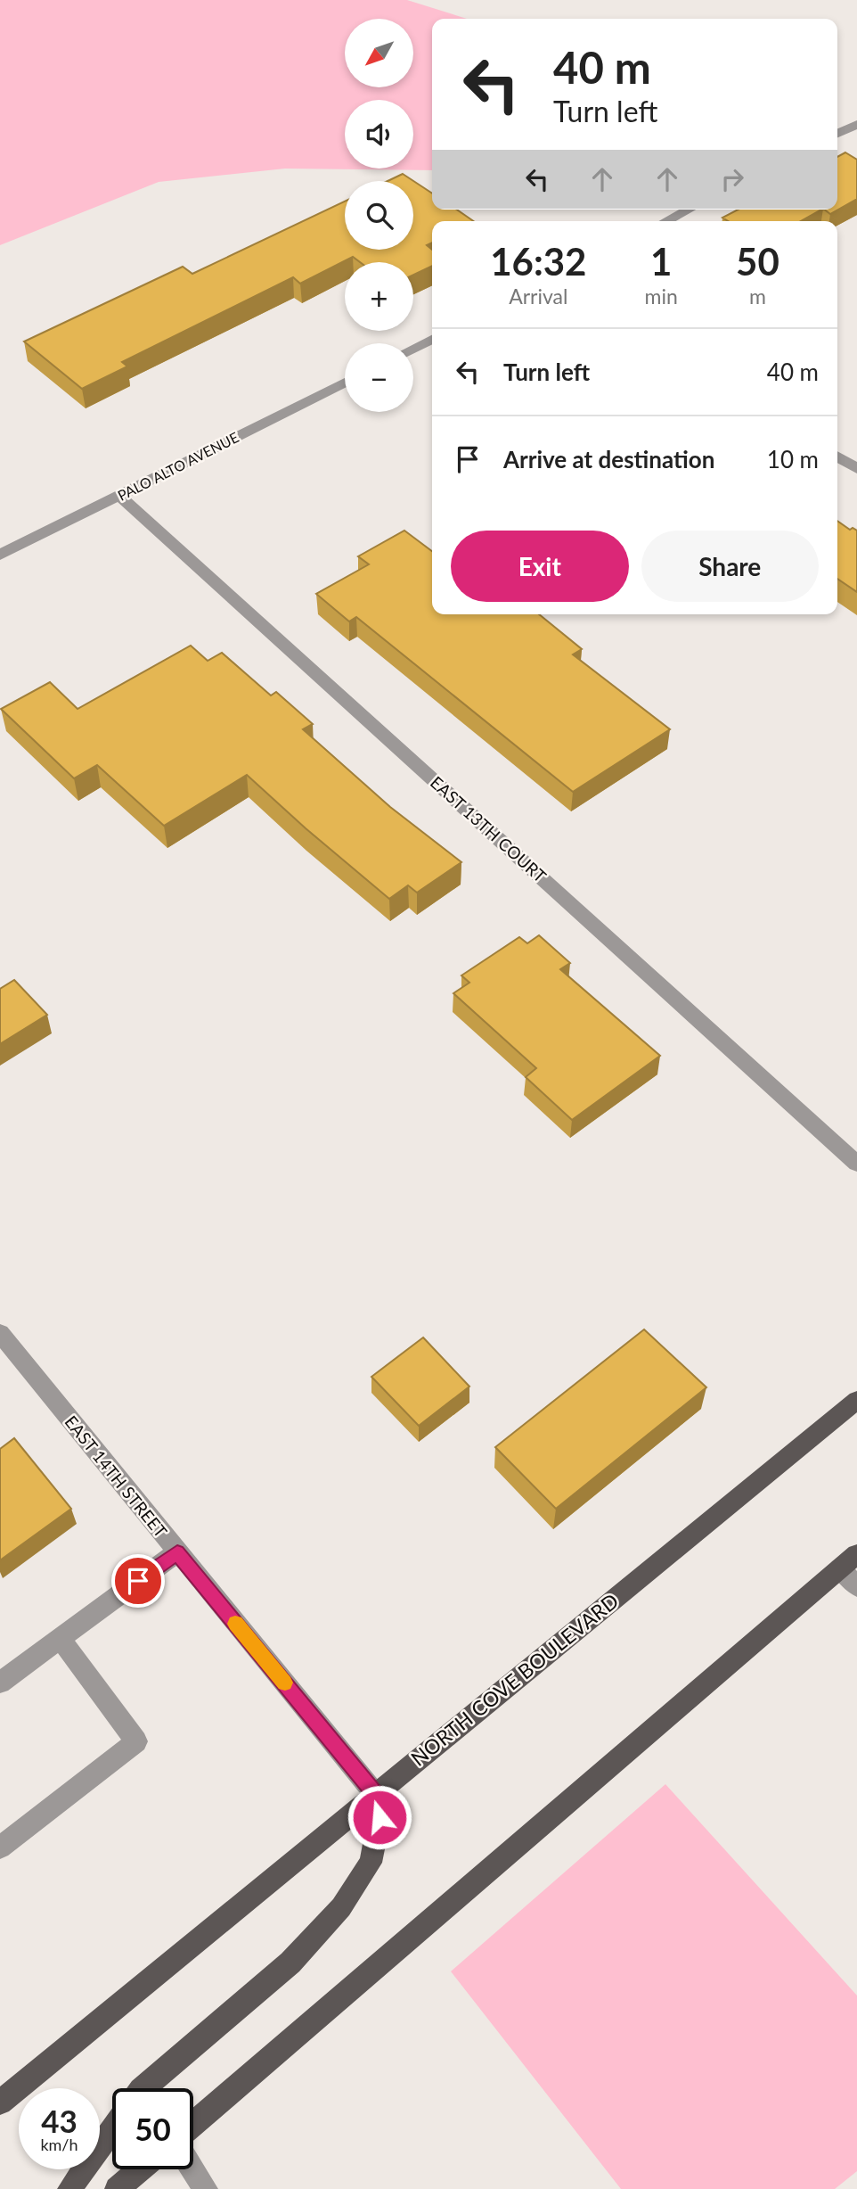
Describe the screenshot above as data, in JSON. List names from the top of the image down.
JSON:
{
  "streets": {
    "main road": ["NORTH COVE BOULEVARD"],
    "street": ["PALO ALTO AVENUE", "EAST 13TH COURT", "EAST 14TH STREET"]
  },
  "crossings": [
    ["PALO ALTO AVENUE", "EAST 13TH COURT"],
    ["EAST 14TH STREET", "NORTH COVE BOULEVARD"]
  ],
  "north": "bottom left",
  "page": {
    "map_buttons": ["+", "−"],
    "turn": ["40 m", "Turn left"],
    "eta": [
      "16:32",
      "Arrival",
      "1",
      "min",
      "50",
      "m"
    ],
    "list": [
      {
        "name": "Turn left",
        "value": "40 m"
      },
      {
        "name": "Arrive at destination",
        "value": "10 m"
      }
    ],
    "buttons": ["Exit", "Share"],
    "speed": "43 km/h",
    "limit": "50"
  }
}
